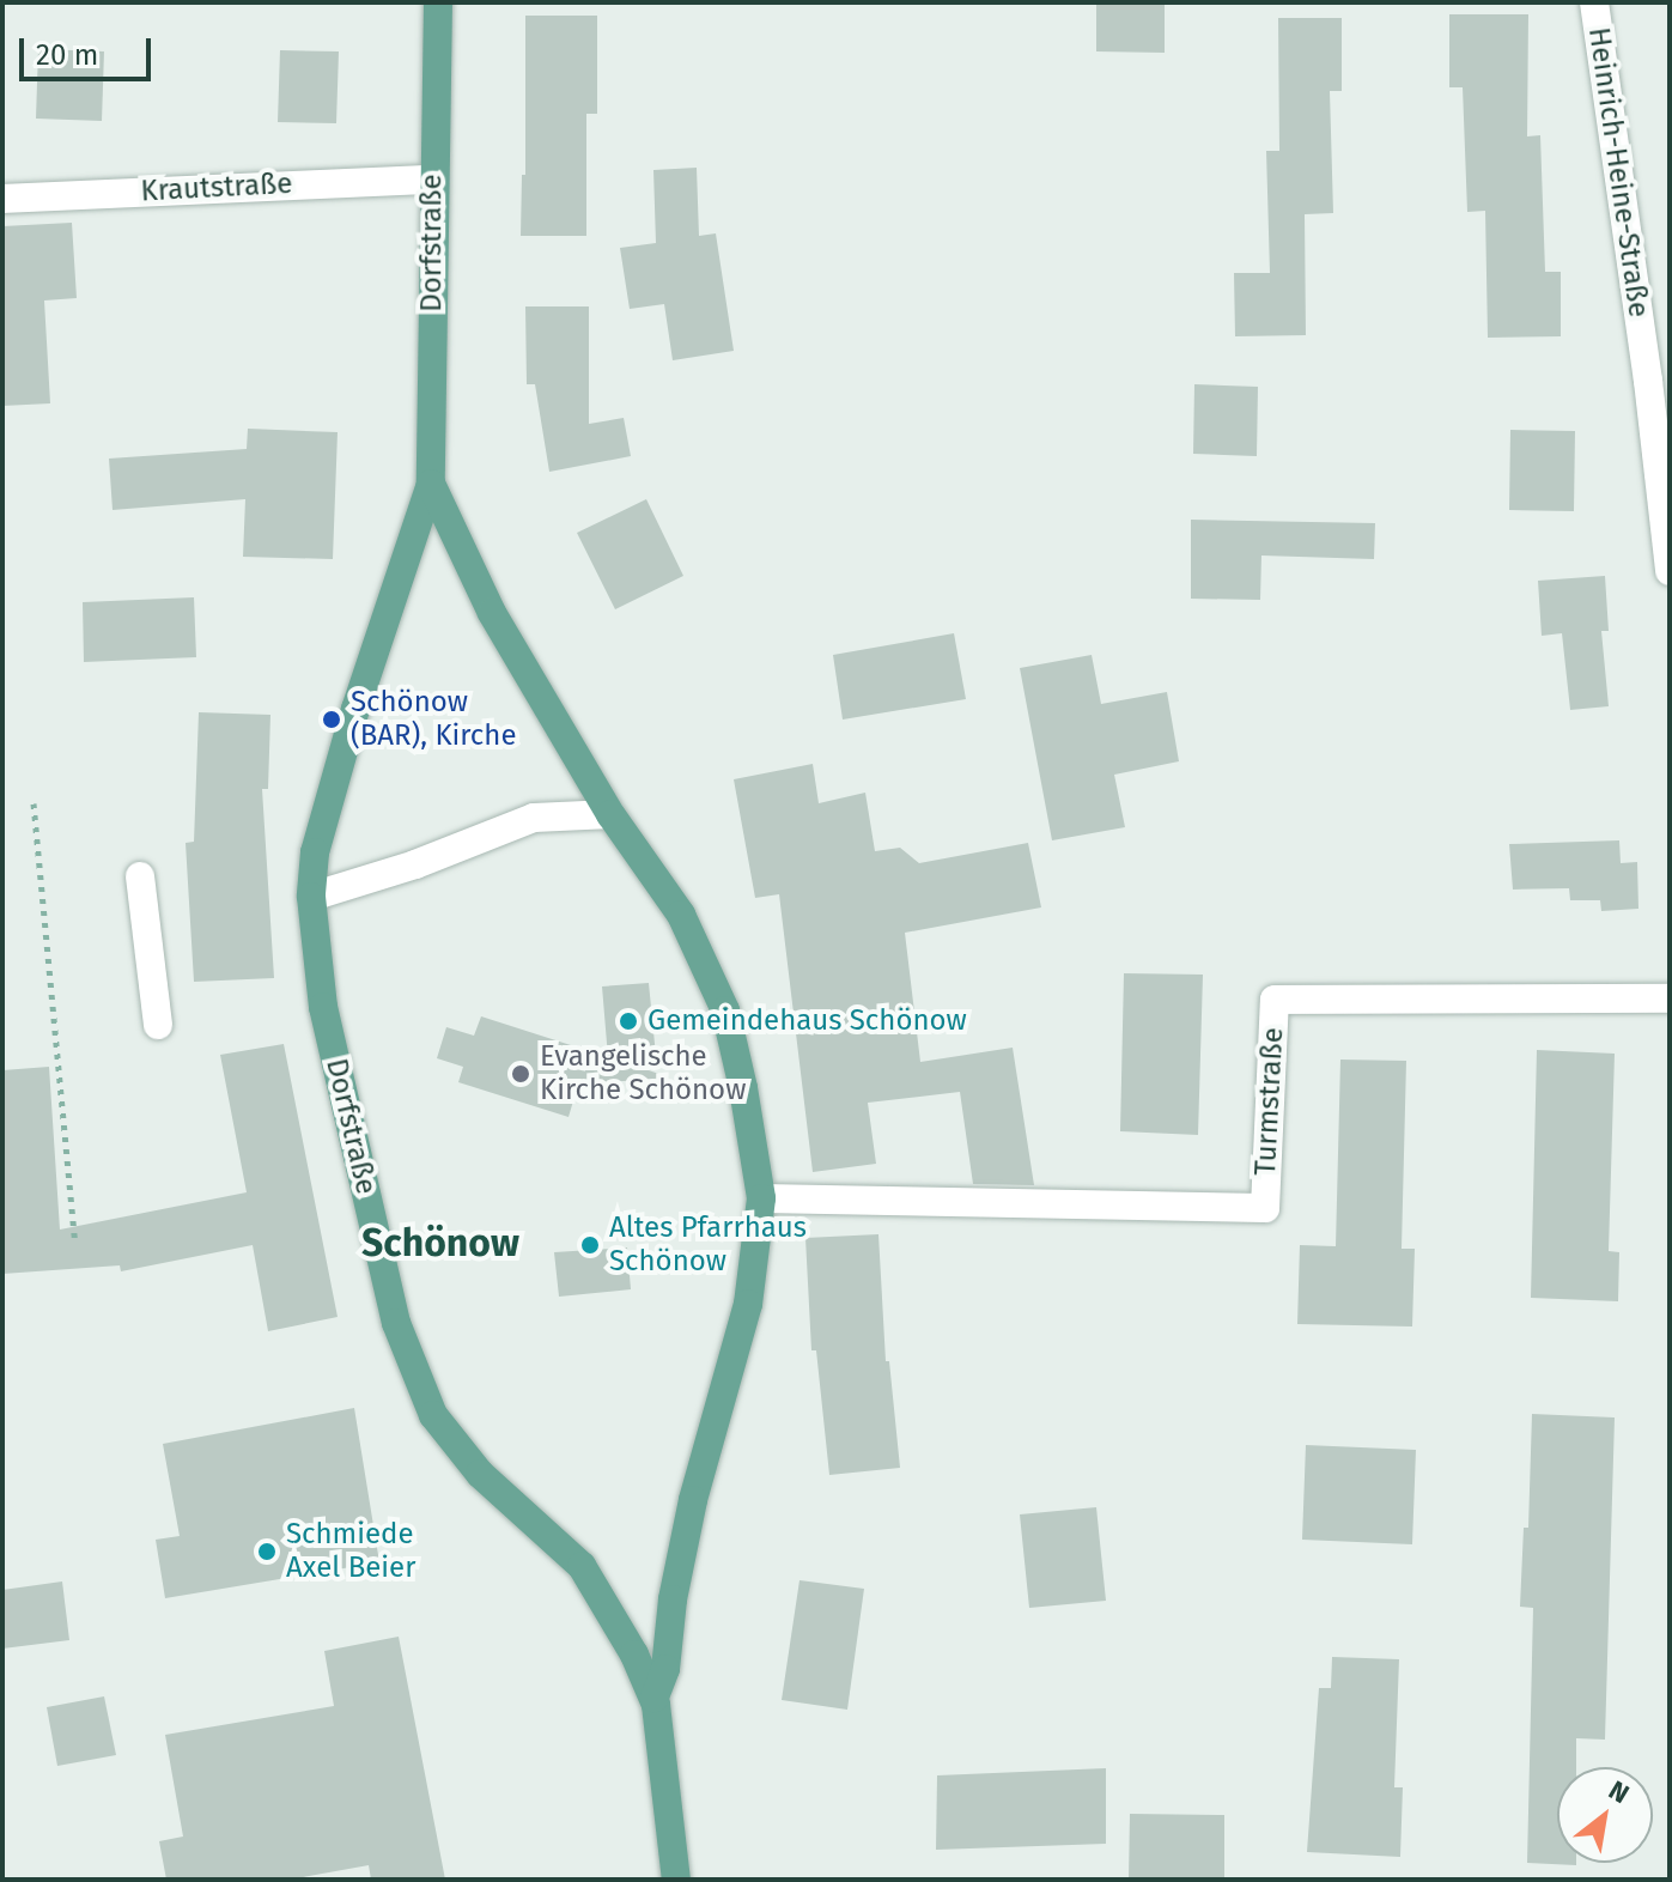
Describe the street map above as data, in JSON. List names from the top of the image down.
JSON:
{
  "streets": {
    "main road": ["Dorfstraße"],
    "street": ["Heinrich-Heine-Straße", "Krautstraße", "Turmstraße"]
  },
  "crossings": [
    ["Krautstraße", "Dorfstraße"],
    ["Dorfstraße", "Turmstraße"]
  ],
  "districts": ["Schönow"],
  "places": [
    "Schönow (BAR), Kirche",
    "Gemeindehaus Schönow",
    "Evangelische Kirche Schönow",
    "Altes Pfarrhaus Schönow",
    "Schmiede Axel Beier"
  ],
  "scale_bar": "20 m",
  "north": "top right"
}
